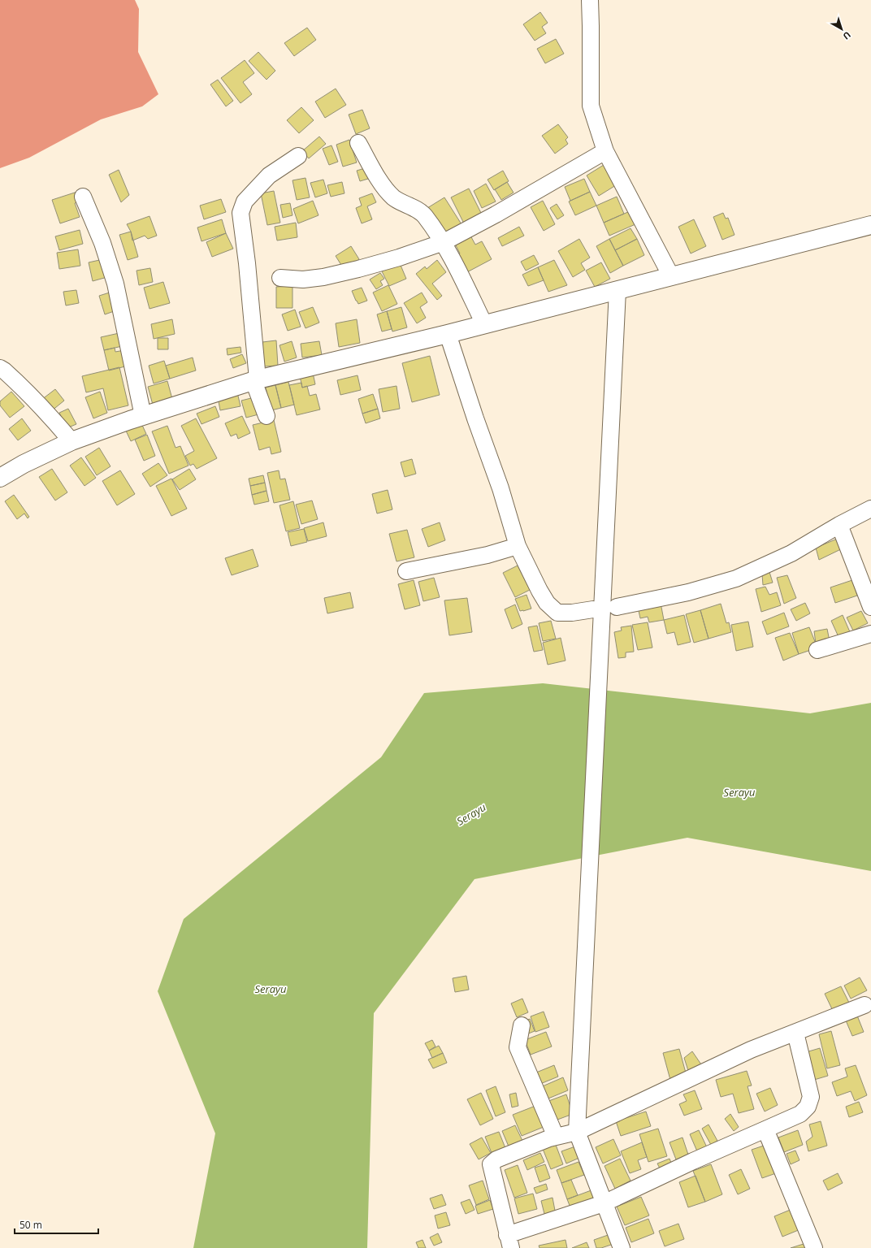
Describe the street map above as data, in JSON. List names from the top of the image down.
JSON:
{
  "water": ["Serayu"],
  "scale_bar": "50 m",
  "north": "bottom right"
}
